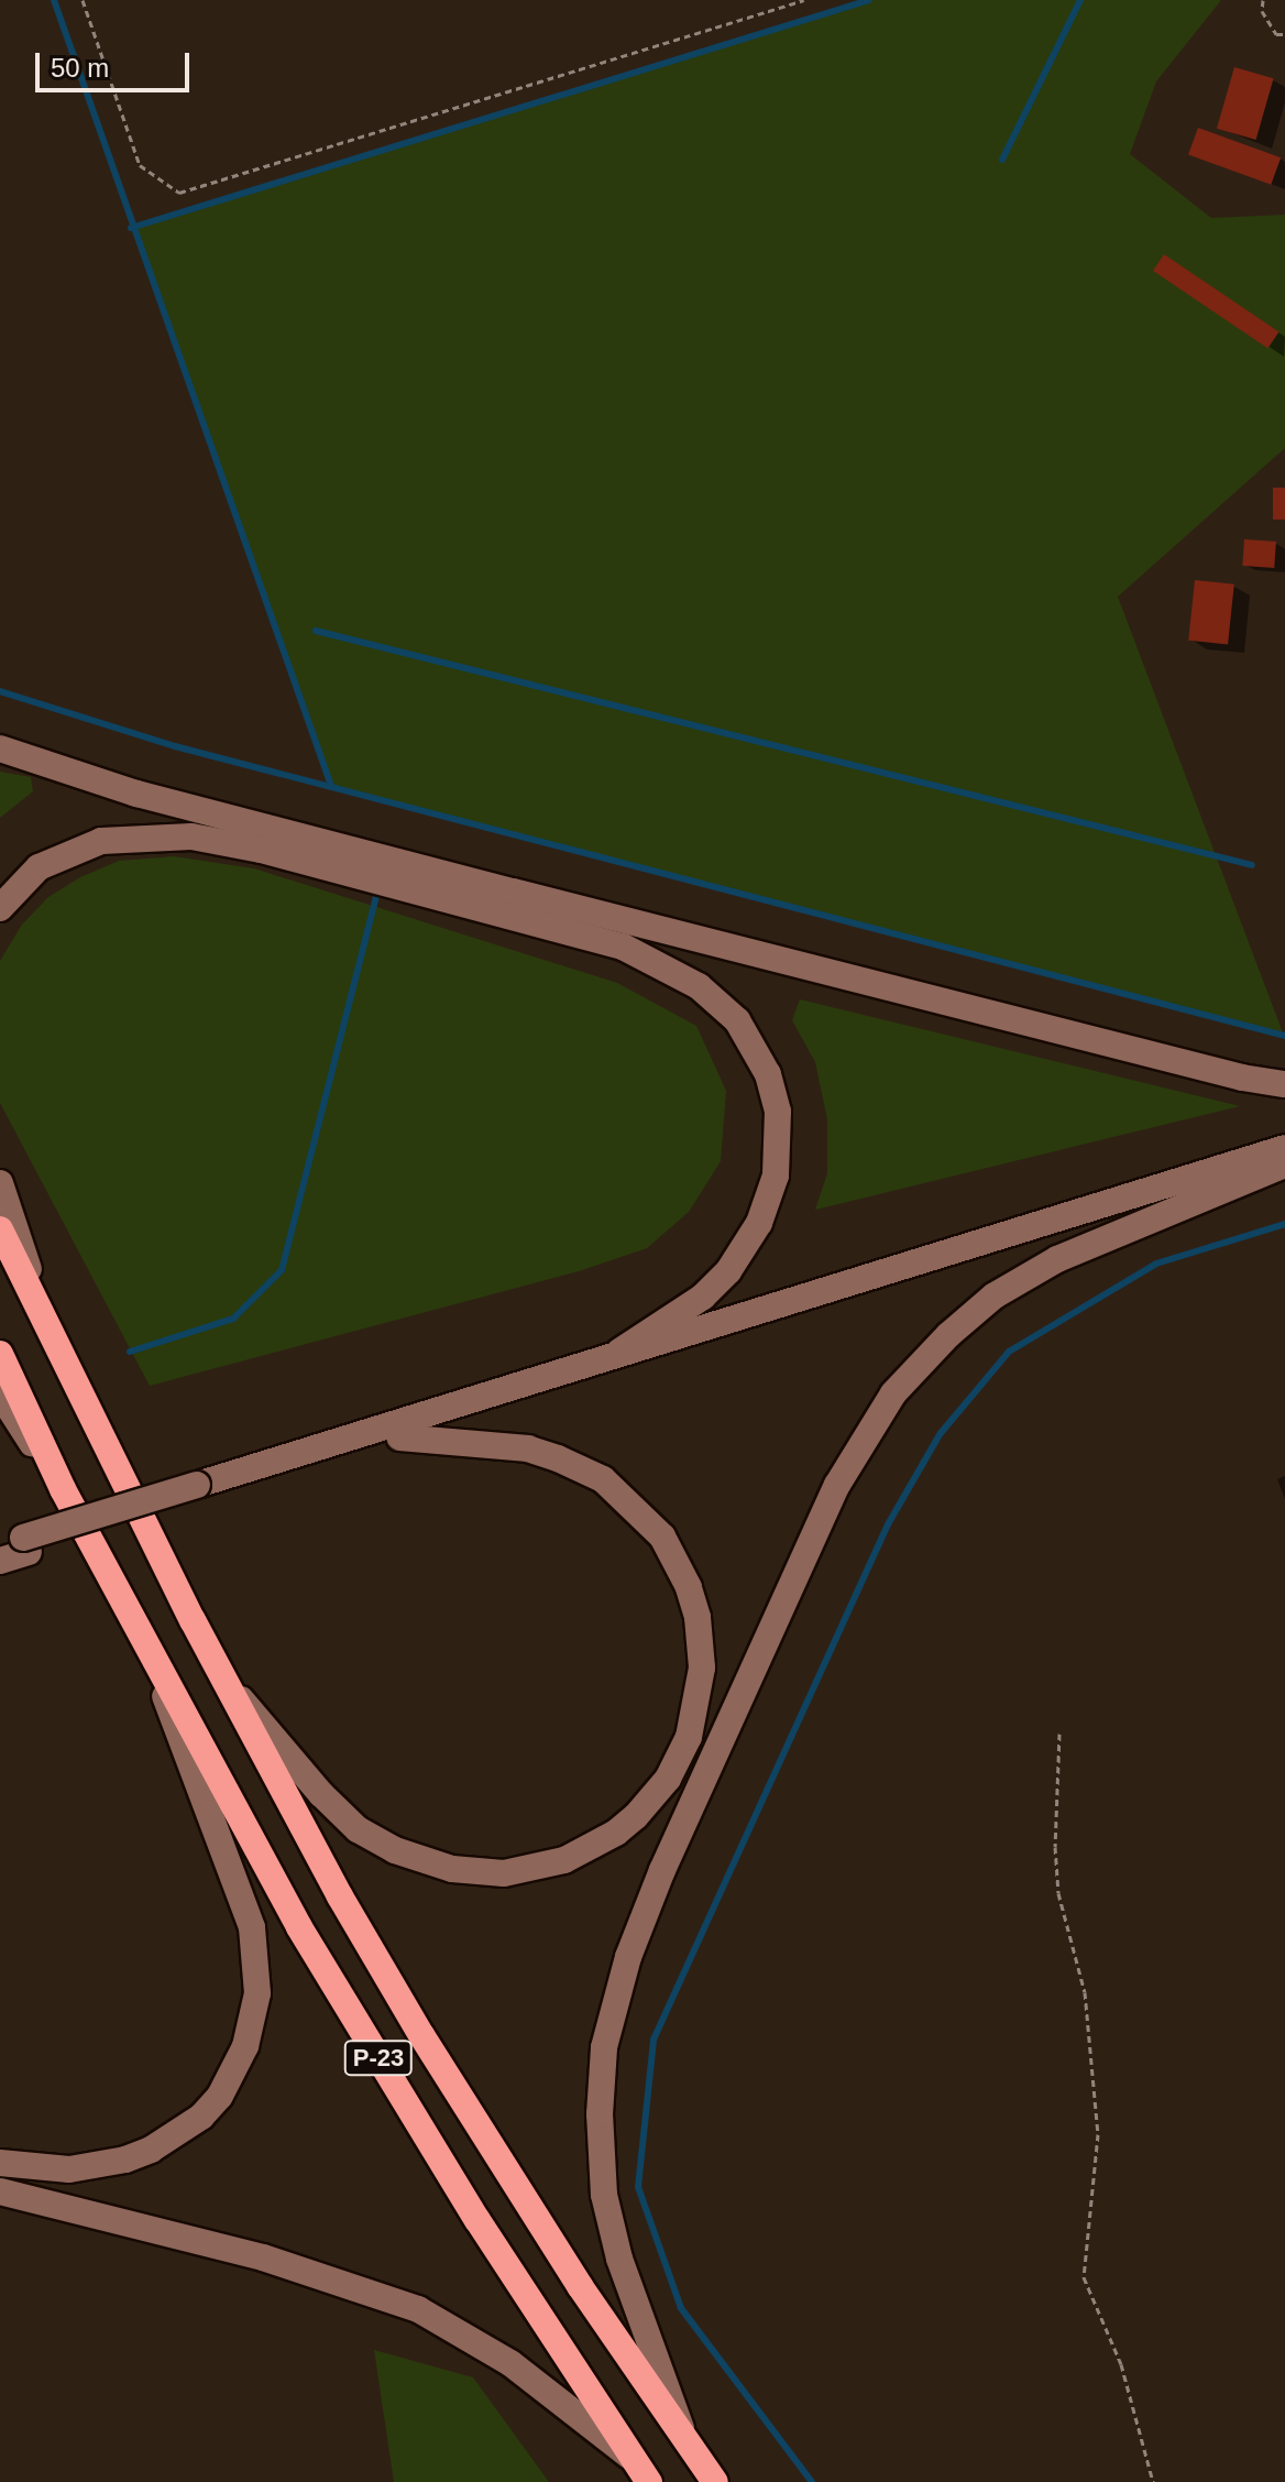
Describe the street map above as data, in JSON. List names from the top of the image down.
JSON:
{
  "streets": {
    "highway": ["Р-23"]
  },
  "scale_bar": "50 m"
}
